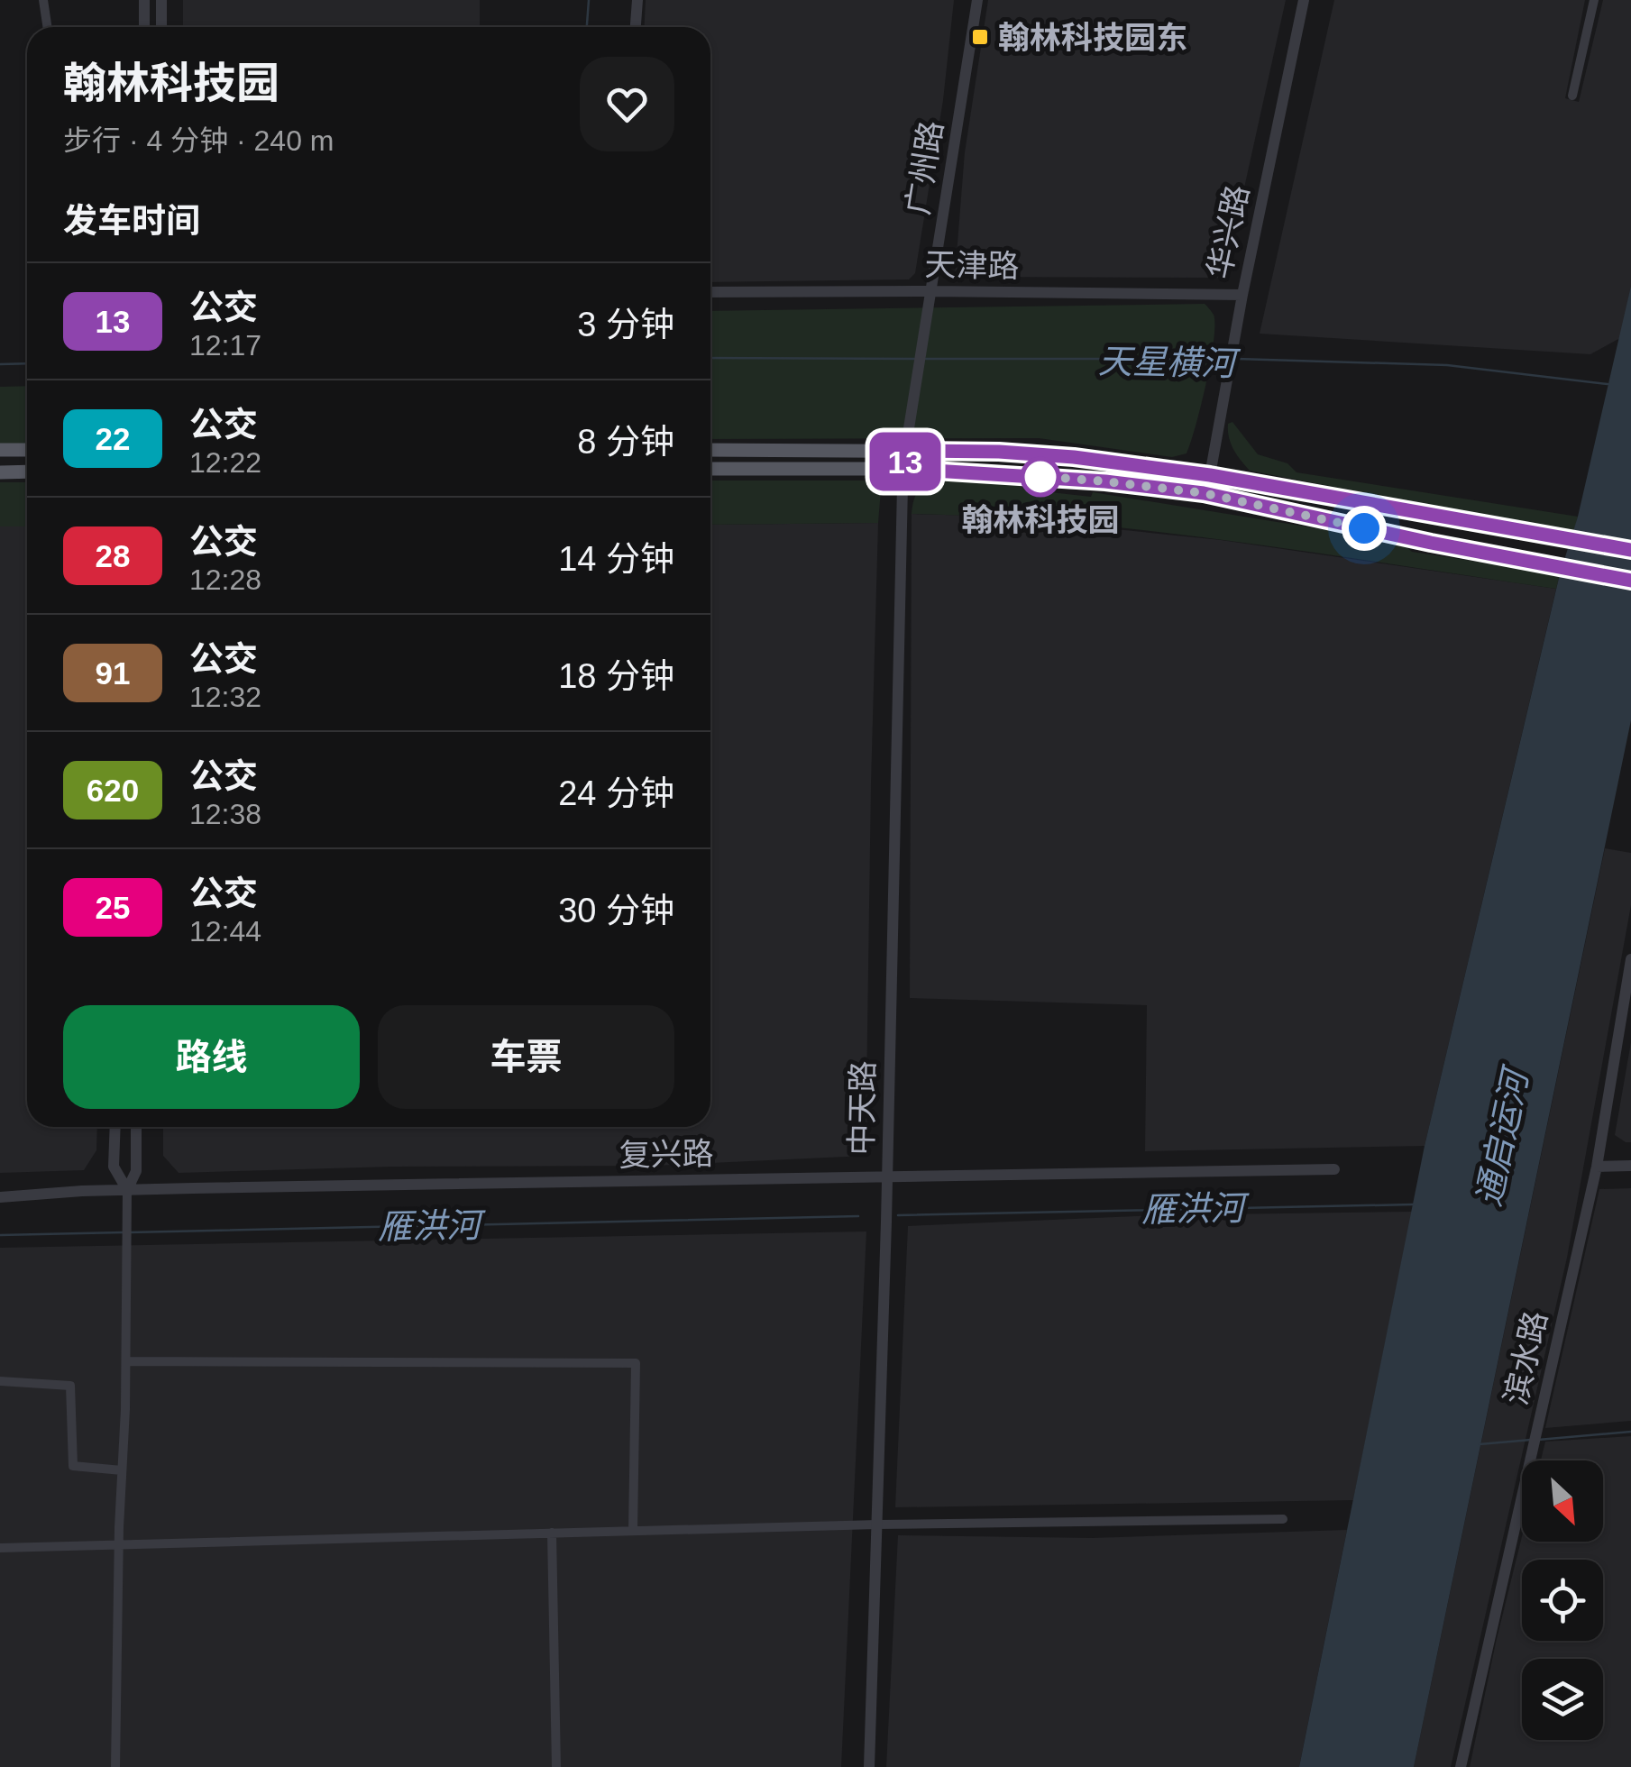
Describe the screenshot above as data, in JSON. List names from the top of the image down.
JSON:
{
  "streets": {
    "street": [
      "广州路",
      "华兴路",
      "天津路",
      "中天路",
      "复兴路",
      "滨水路"
    ]
  },
  "crossings": [
    ["广州路", "天津路"],
    ["广州路", "中天路"],
    ["华兴路", "天津路"],
    ["中天路", "复兴路"]
  ],
  "water": ["天星横河", "通启运河", "雁洪河"],
  "places": {
    "transit": ["翰林科技园东"],
    "other": ["翰林科技园"]
  },
  "lines": ["bus line 13"],
  "north": "bottom right",
  "page": {
    "on_map": "13",
    "heading": [
      ["翰林科技园", "步行 · 4 分钟 · 240 m"],
      "发车时间"
    ],
    "list": [
      {
        "mark": "13",
        "name": "公交",
        "note": "12:17",
        "value": "3 分钟"
      },
      {
        "mark": "22",
        "name": "公交",
        "note": "12:22",
        "value": "8 分钟"
      },
      {
        "mark": "28",
        "name": "公交",
        "note": "12:28",
        "value": "14 分钟"
      },
      {
        "mark": "91",
        "name": "公交",
        "note": "12:32",
        "value": "18 分钟"
      },
      {
        "mark": "620",
        "name": "公交",
        "note": "12:38",
        "value": "24 分钟"
      },
      {
        "mark": "25",
        "name": "公交",
        "note": "12:44",
        "value": "30 分钟"
      }
    ],
    "buttons": ["路线", "车票"]
  }
}
